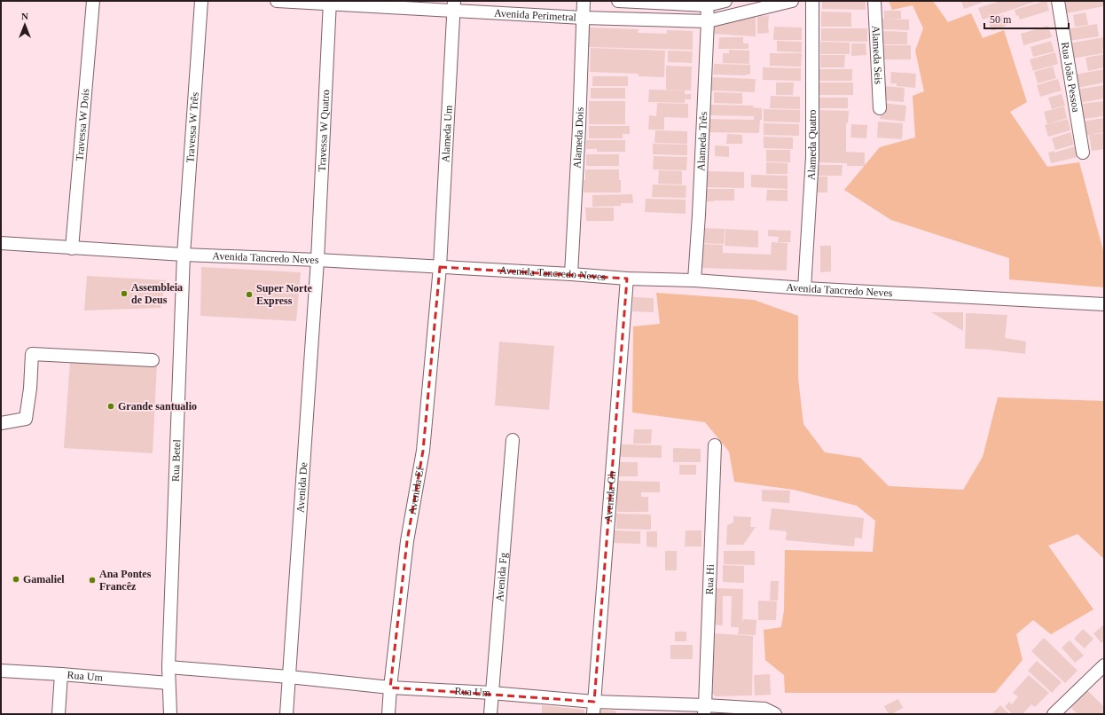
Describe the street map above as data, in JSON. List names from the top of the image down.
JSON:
{
  "streets": {
    "street": [
      "Avenida Perimetral",
      "Alameda Seis",
      "Rua João Pessoa",
      "Travessa W Dois",
      "Travessa W Três",
      "Travessa W Quatro",
      "Alameda Um",
      "Alameda Dois",
      "Alameda Três",
      "Alameda Quatro",
      "Avenida Tancredo Neves",
      "Rua Betel",
      "Avenida De",
      "Avenida Ef",
      "Avenida Gh",
      "Avenida Fg",
      "Rua Hi",
      "Rua Um"
    ]
  },
  "crossings": [
    ["Avenida Perimetral", "Travessa W Quatro"],
    ["Avenida Perimetral", "Alameda Um"],
    ["Avenida Perimetral", "Alameda Dois"],
    ["Avenida Perimetral", "Alameda Três"],
    ["Travessa W Dois", "Avenida Tancredo Neves"],
    ["Travessa W Três", "Avenida Tancredo Neves"],
    ["Travessa W Três", "Rua Betel"],
    ["Travessa W Quatro", "Avenida Tancredo Neves"],
    ["Travessa W Quatro", "Avenida De"],
    ["Alameda Um", "Avenida Tancredo Neves"],
    ["Alameda Um", "Avenida Ef"],
    ["Alameda Dois", "Avenida Tancredo Neves"],
    ["Alameda Três", "Avenida Tancredo Neves"],
    ["Alameda Quatro", "Avenida Tancredo Neves"],
    ["Avenida Tancredo Neves", "Rua Betel"],
    ["Avenida Tancredo Neves", "Avenida De"],
    ["Avenida Tancredo Neves", "Avenida Ef"],
    ["Avenida Tancredo Neves", "Avenida Gh"],
    ["Rua Betel", "Rua Um"],
    ["Avenida De", "Rua Um"],
    ["Avenida Ef", "Rua Um"],
    ["Avenida Gh", "Rua Um"],
    ["Avenida Fg", "Rua Um"],
    ["Rua Hi", "Rua Um"]
  ],
  "places": [
    "Assembleia de Deus",
    "Super Norte Express",
    "Grande santualio",
    "Gamaliel",
    "Ana Pontes Francêz"
  ],
  "scale_bar": "50 m",
  "north": "top"
}
